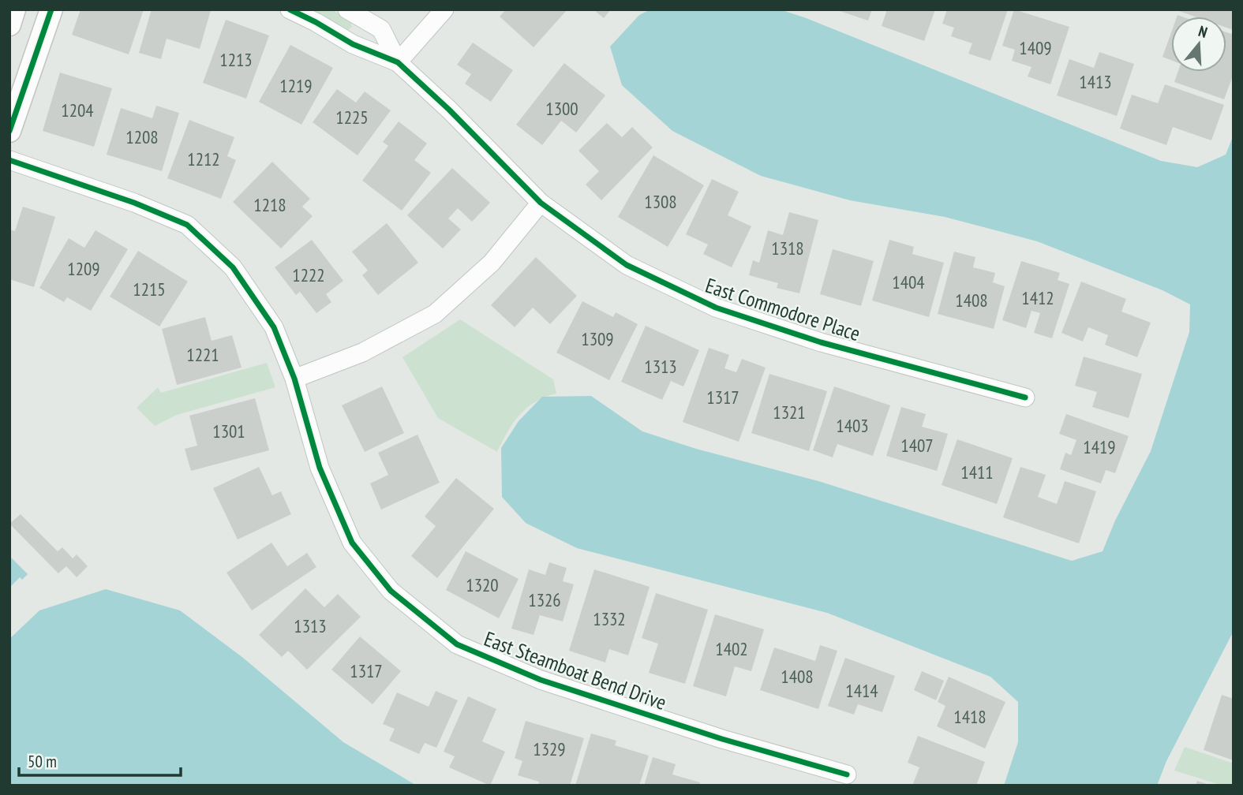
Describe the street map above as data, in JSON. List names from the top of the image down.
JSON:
{
  "streets": {
    "street": ["East Commodore Place", "East Steamboat Bend Drive"]
  },
  "house_numbers": [
    "1409",
    "1213",
    "1413",
    "1219",
    "1300",
    "1204",
    "1225",
    "1208",
    "1212",
    "1308",
    "1218",
    "1318",
    "1209",
    "1222",
    "1404",
    "1215",
    "1412",
    "1408",
    "1309",
    "1221",
    "1313",
    "1317",
    "1321",
    "1403",
    "1301",
    "1407",
    "1419",
    "1411",
    "1320",
    "1326",
    "1332",
    "1313",
    "1402",
    "1317",
    "1408",
    "1414",
    "1418",
    "1329"
  ],
  "scale_bar": "50 m",
  "north": "top"
}
